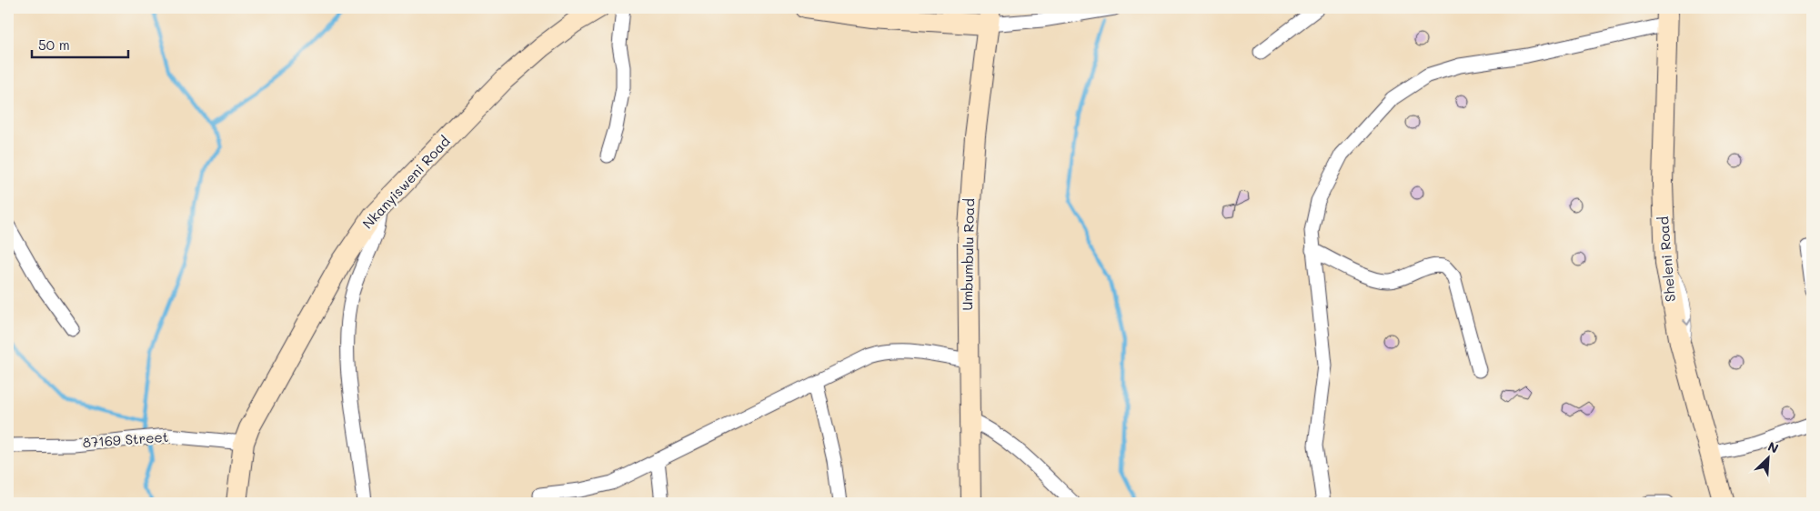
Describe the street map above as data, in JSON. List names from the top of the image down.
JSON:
{
  "streets": {
    "street": [
      "Nkanyisweni Road",
      "Umbumbulu Road",
      "Sheleni Road",
      "87169 Street"
    ]
  },
  "crossings": [
    ["Nkanyisweni Road", "87169 Street"]
  ],
  "scale_bar": "50 m",
  "north": "top right"
}
